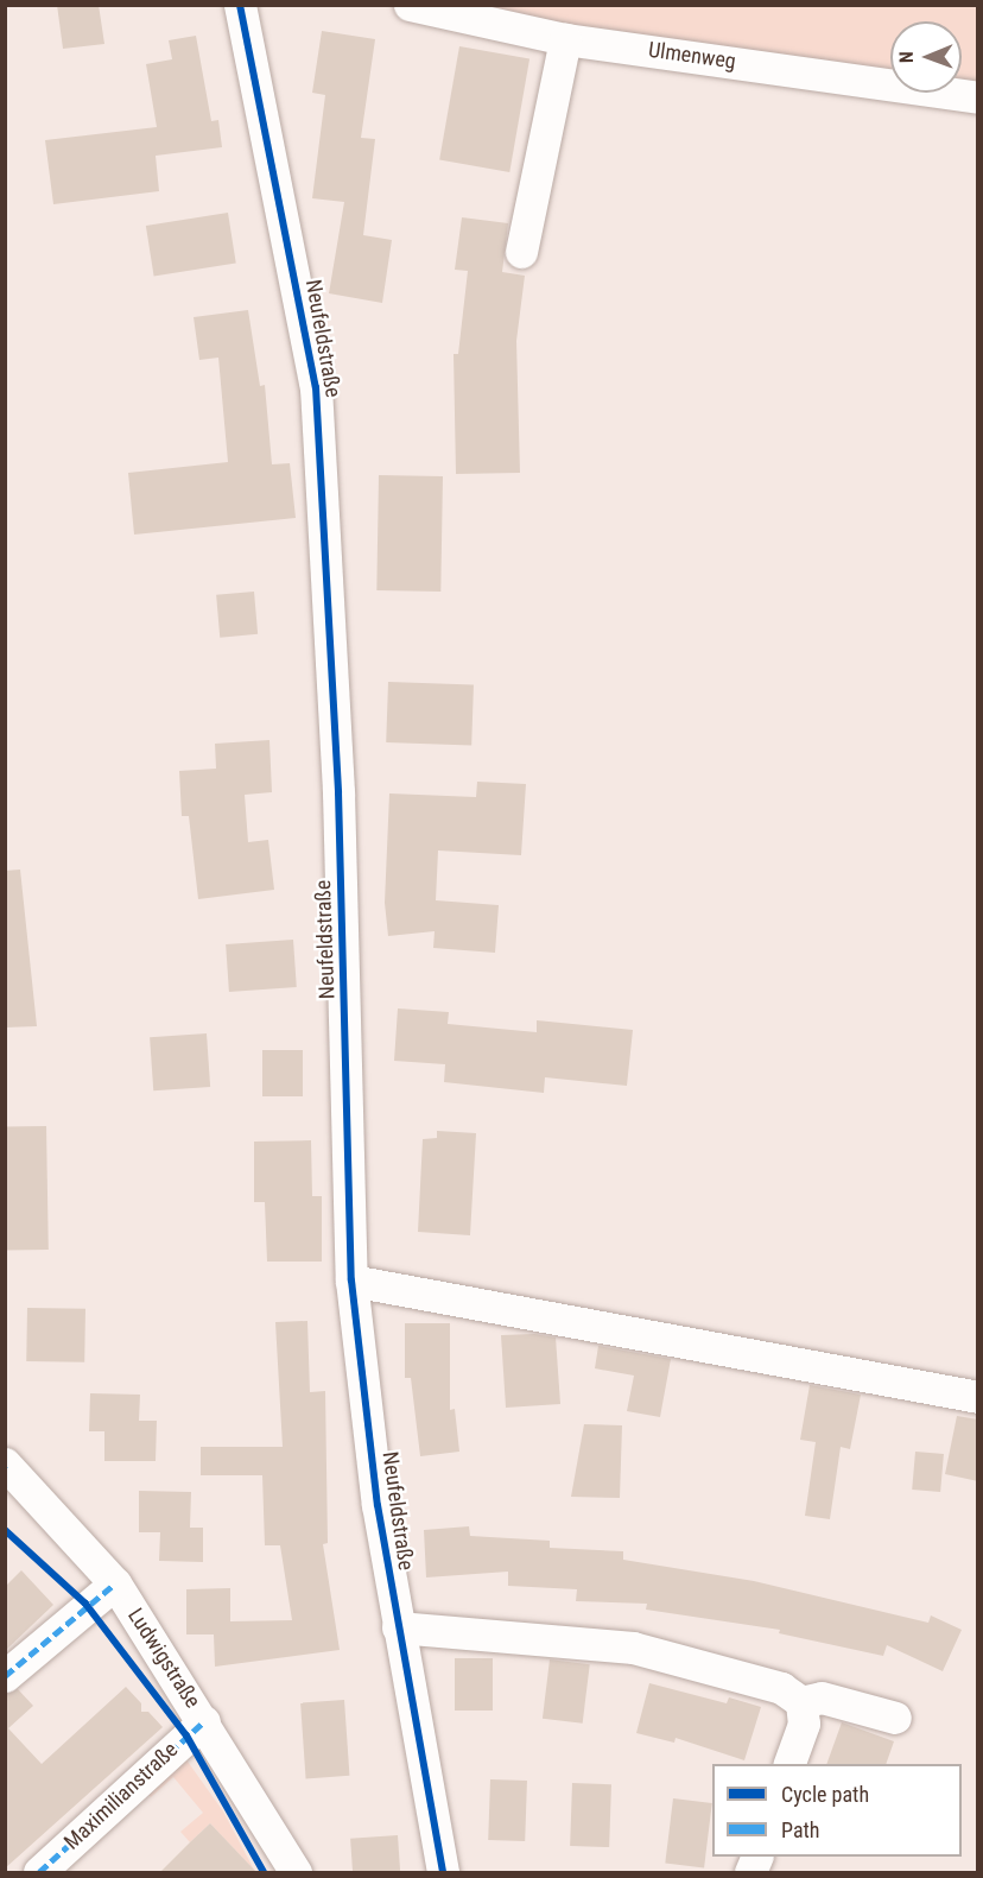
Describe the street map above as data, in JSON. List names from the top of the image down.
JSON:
{
  "streets": {
    "street": [
      "Ulmenweg",
      "Neufeldstraße",
      "Ludwigstraße",
      "Maximilianstraße"
    ]
  },
  "crossings": [
    ["Ludwigstraße", "Maximilianstraße"]
  ],
  "legend": ["Cycle path", "Path"],
  "north": "left"
}
